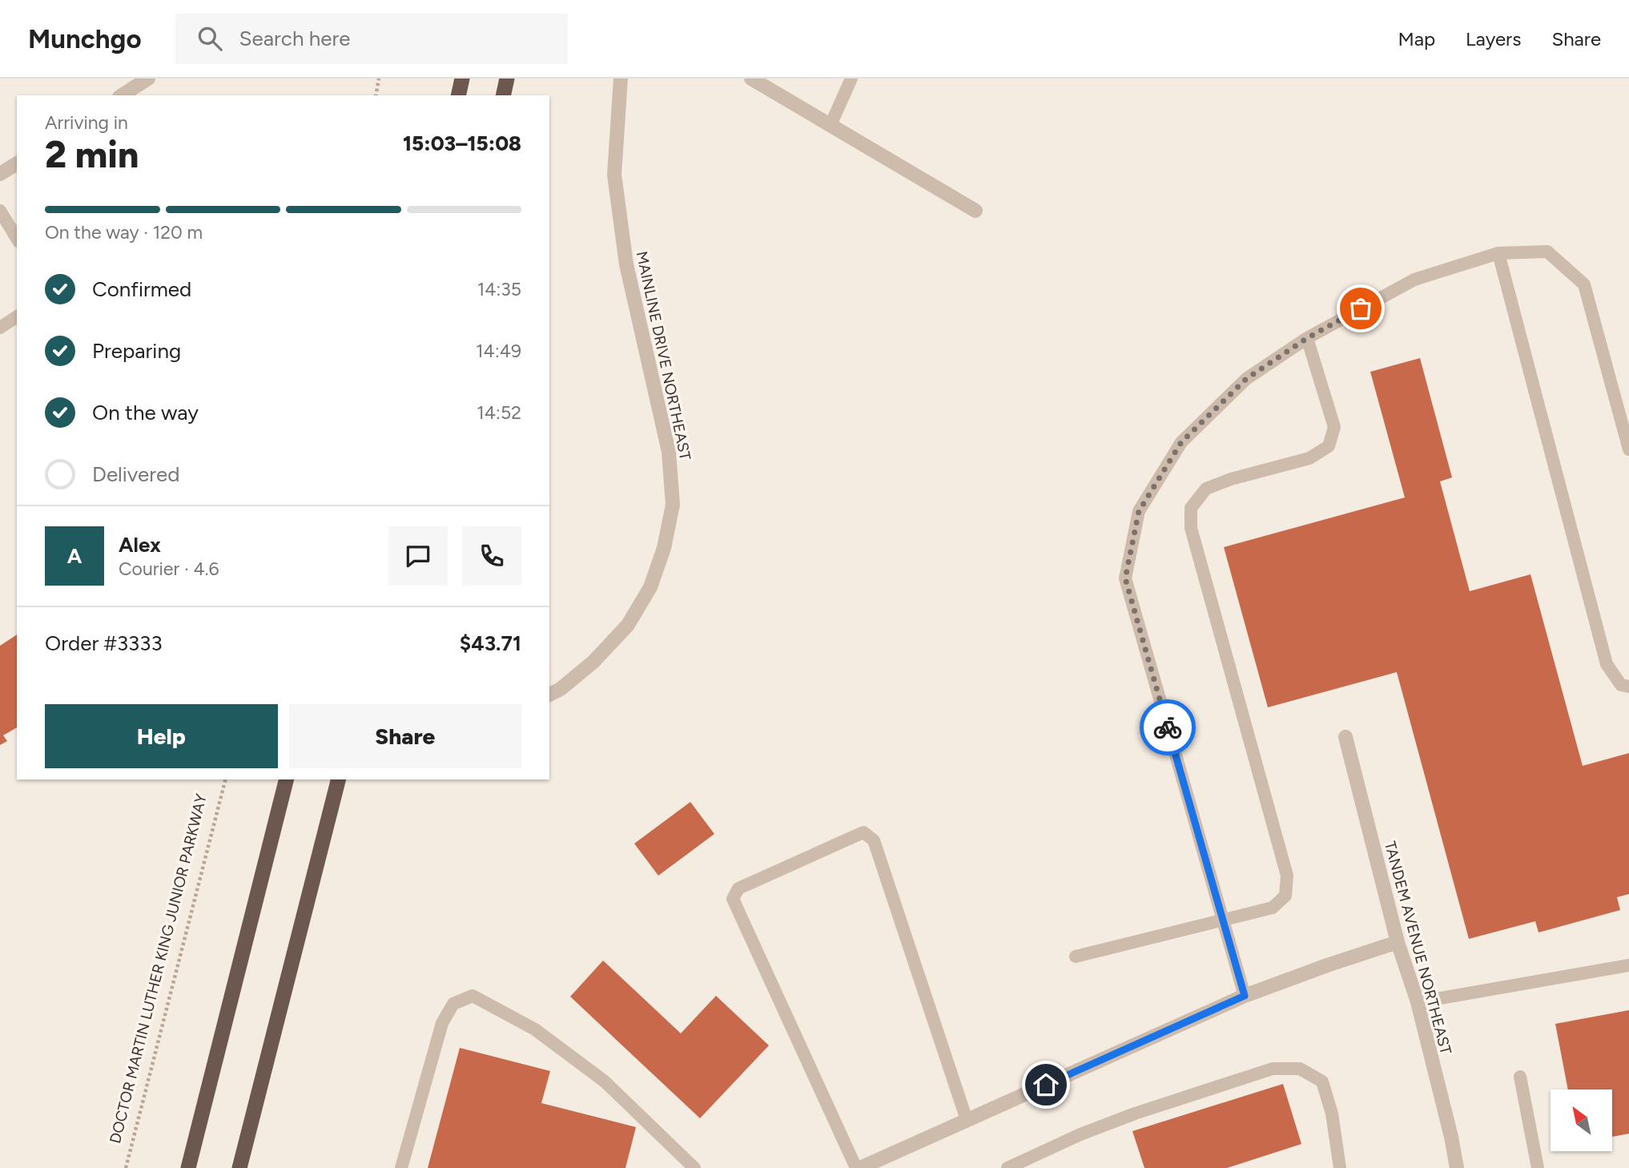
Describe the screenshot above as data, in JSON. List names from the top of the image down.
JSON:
{
  "streets": {
    "street": ["MAINLINE DRIVE NORTHEAST", "TANDEM AVENUE NORTHEAST"],
    "path": ["DOCTOR MARTIN LUTHER KING JUNIOR PARKWAY"]
  },
  "north": "top left",
  "page": {
    "header": "Munchgo",
    "search": "Search here",
    "nav": ["Map", "Layers", "Share"],
    "heading": ["2 min", "Arriving in", "15:03–15:08"],
    "panel": [
      "Alex",
      "Courier · 4.6",
      "Order #3333",
      "$43.71"
    ],
    "bar": "On the way · 120 m",
    "list": [
      ["Confirmed", "14:35"],
      ["Preparing", "14:49"],
      ["On the way", "14:52"],
      "Delivered"
    ],
    "round": "A",
    "buttons": ["Help", "Share"]
  }
}
